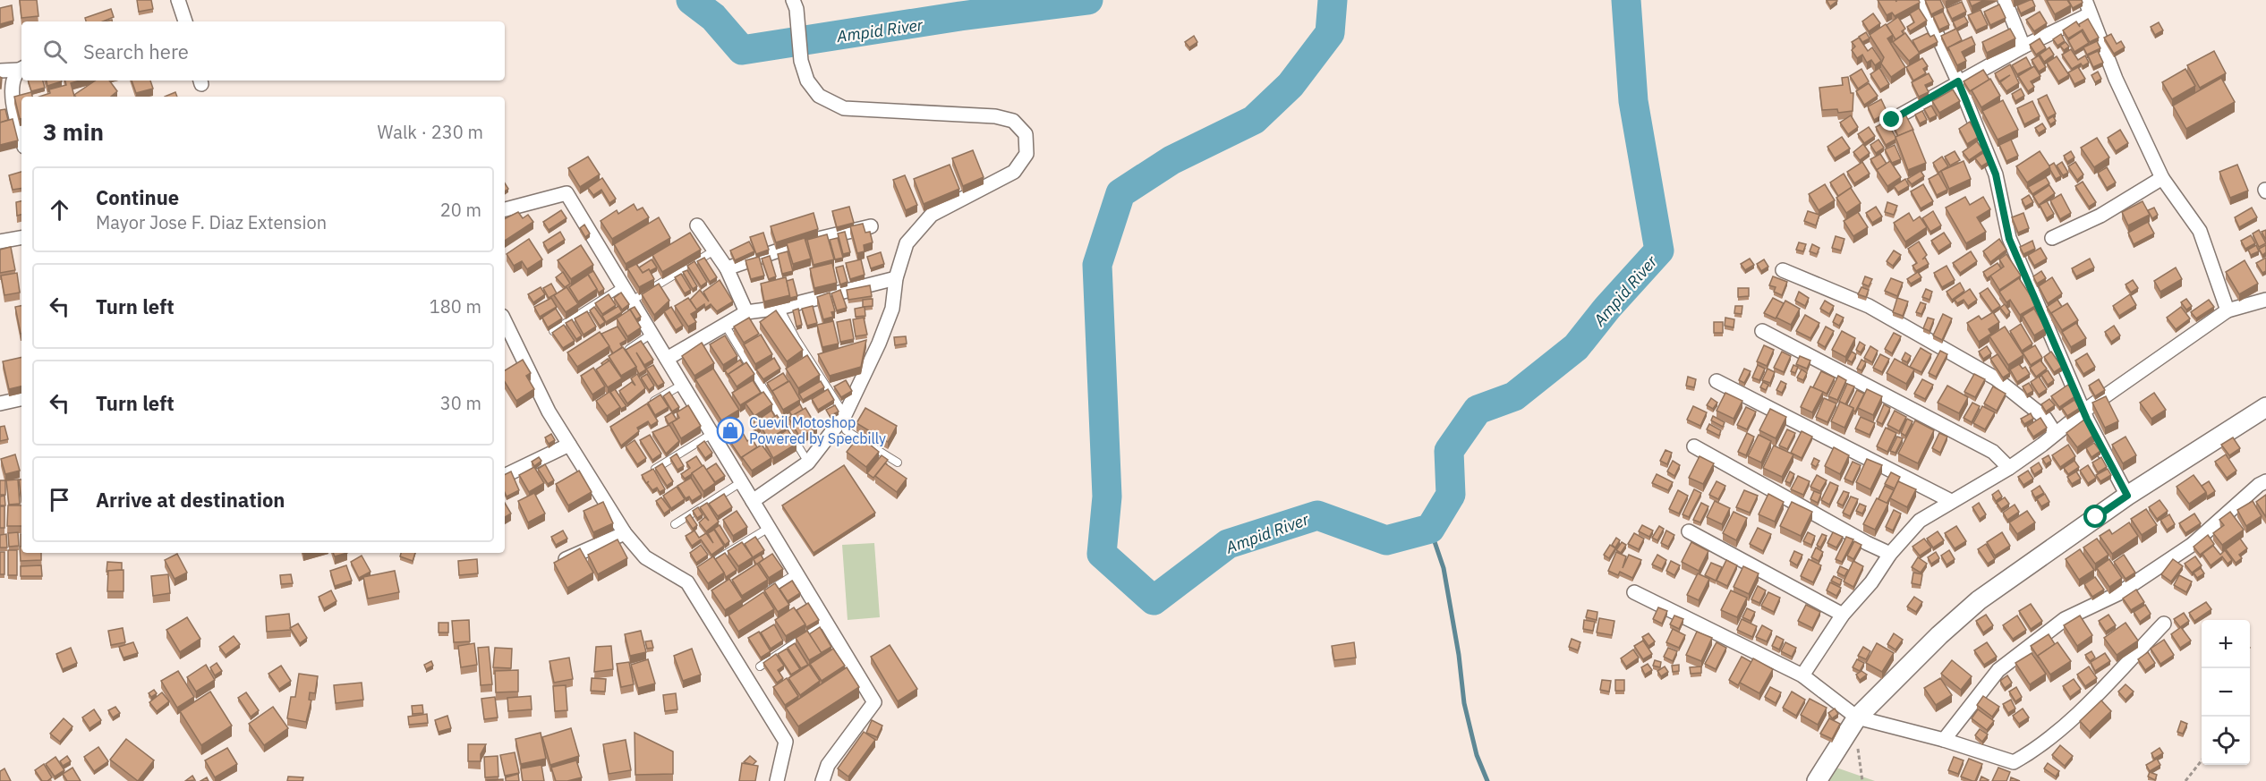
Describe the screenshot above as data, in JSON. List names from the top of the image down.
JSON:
{
  "water": ["Ampid River"],
  "places": {
    "shop": ["Cuevil Motoshop Powered by Specbilly"]
  },
  "page": {
    "search": "Search here",
    "heading": ["3 min", "Walk · 230 m"],
    "list": [
      ["Continue", "Mayor Jose F. Diaz Extension", "20 m"],
      ["Turn left", "180 m"],
      ["Turn left", "30 m"],
      "Arrive at destination"
    ],
    "map_buttons": ["+", "−"]
  }
}
